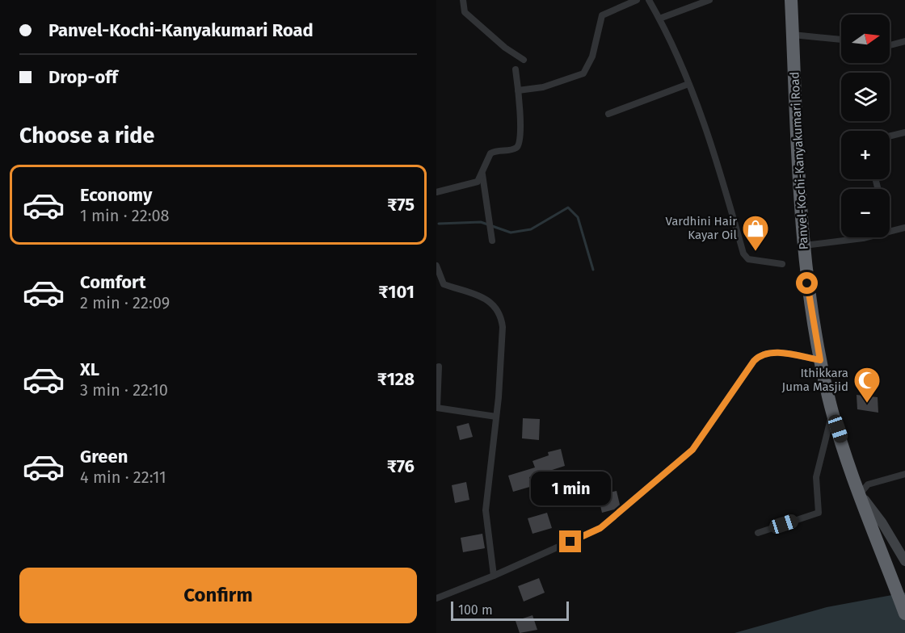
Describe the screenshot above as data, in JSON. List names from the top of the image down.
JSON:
{
  "streets": {
    "highway": ["Panvel-Kochi-Kanyakumari Road"]
  },
  "places": {
    "shop": ["Vardhini Hair Kayar Oil"],
    "mosque": ["Ithikkara Juma Masjid"]
  },
  "scale_bar": "100 m",
  "north": "right",
  "page": {
    "banner": ["Panvel-Kochi-Kanyakumari Road", "Drop-off"],
    "map_buttons": ["+", "−"],
    "heading": "Choose a ride",
    "list": [
      {
        "name": "Economy",
        "note": "1 min · 22:08",
        "value": "₹75"
      },
      {
        "name": "Comfort",
        "note": "2 min · 22:09",
        "value": "₹101"
      },
      {
        "name": "XL",
        "note": "3 min · 22:10",
        "value": "₹128"
      },
      {
        "name": "Green",
        "note": "4 min · 22:11",
        "value": "₹76"
      }
    ],
    "bubble": "1 min",
    "buttons": "Confirm",
    "scale": "100 m"
  }
}
